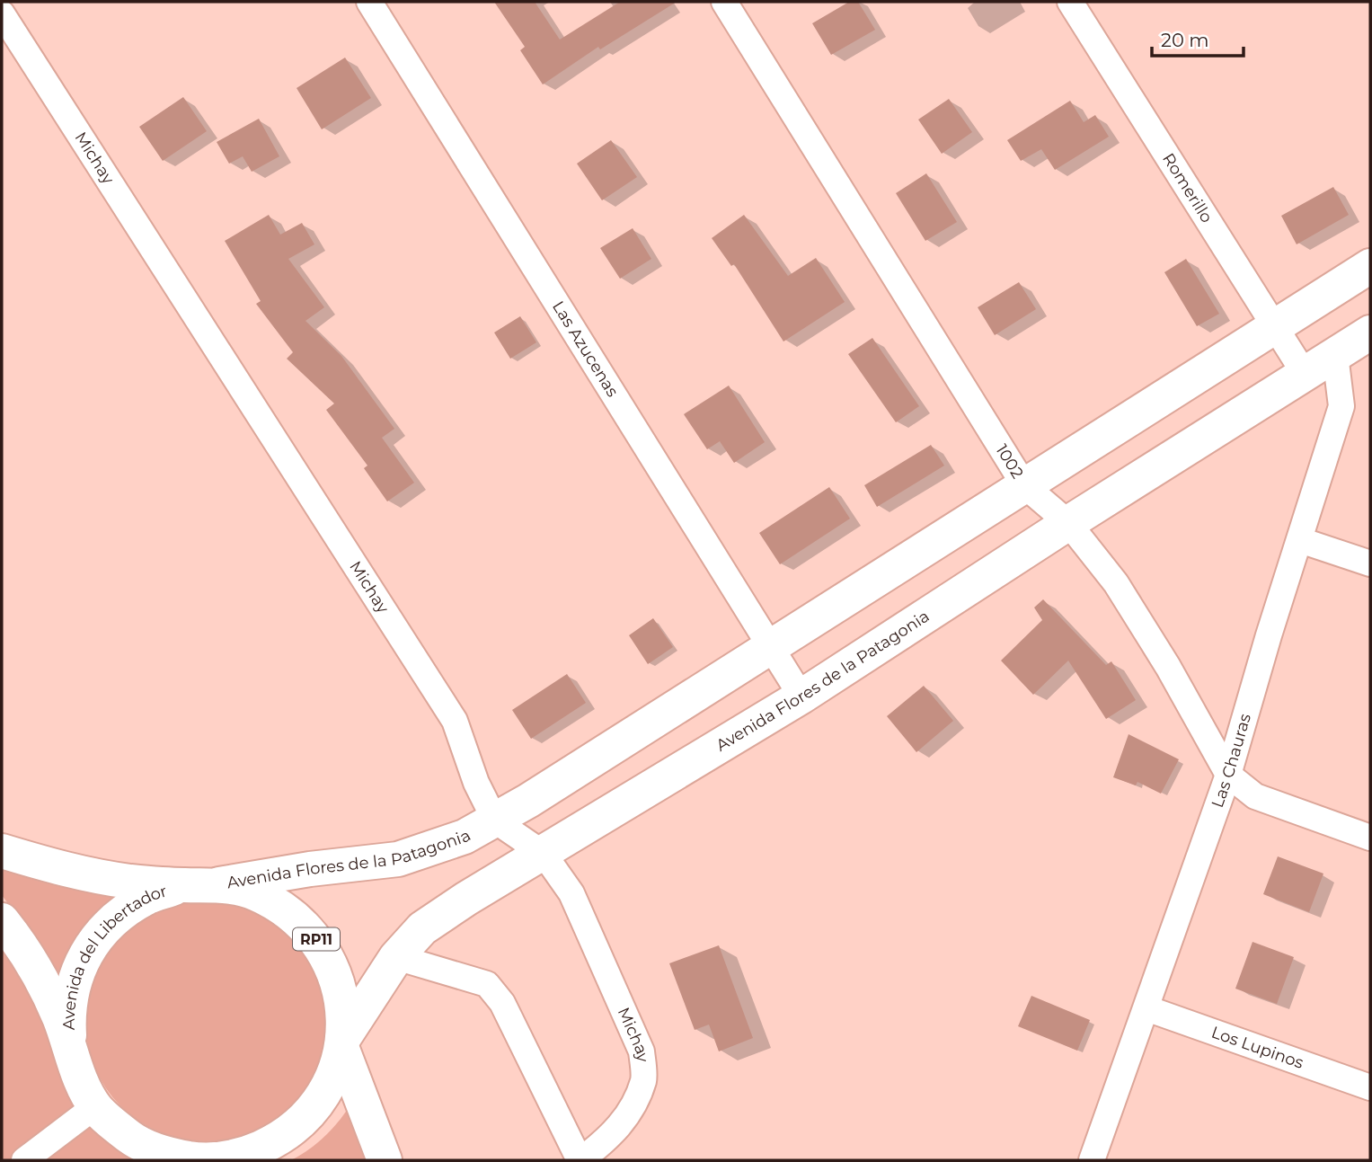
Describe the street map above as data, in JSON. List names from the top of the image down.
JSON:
{
  "streets": {
    "street": [
      "Michay",
      "Romerillo",
      "Las Azucenas",
      "1002",
      "Avenida Flores de la Patagonia",
      "Las Chauras",
      "RP11",
      "Avenida del Libertador",
      "Los Lupinos"
    ]
  },
  "crossings": [
    ["Michay", "Avenida Flores de la Patagonia"],
    ["Romerillo", "Avenida Flores de la Patagonia"],
    ["Las Azucenas", "Avenida Flores de la Patagonia"],
    ["1002", "Avenida Flores de la Patagonia"],
    ["1002", "Las Chauras"],
    ["Avenida Flores de la Patagonia", "Las Chauras"],
    ["Avenida Flores de la Patagonia", "Avenida del Libertador"],
    ["Las Chauras", "Los Lupinos"]
  ],
  "scale_bar": "20 m"
}
